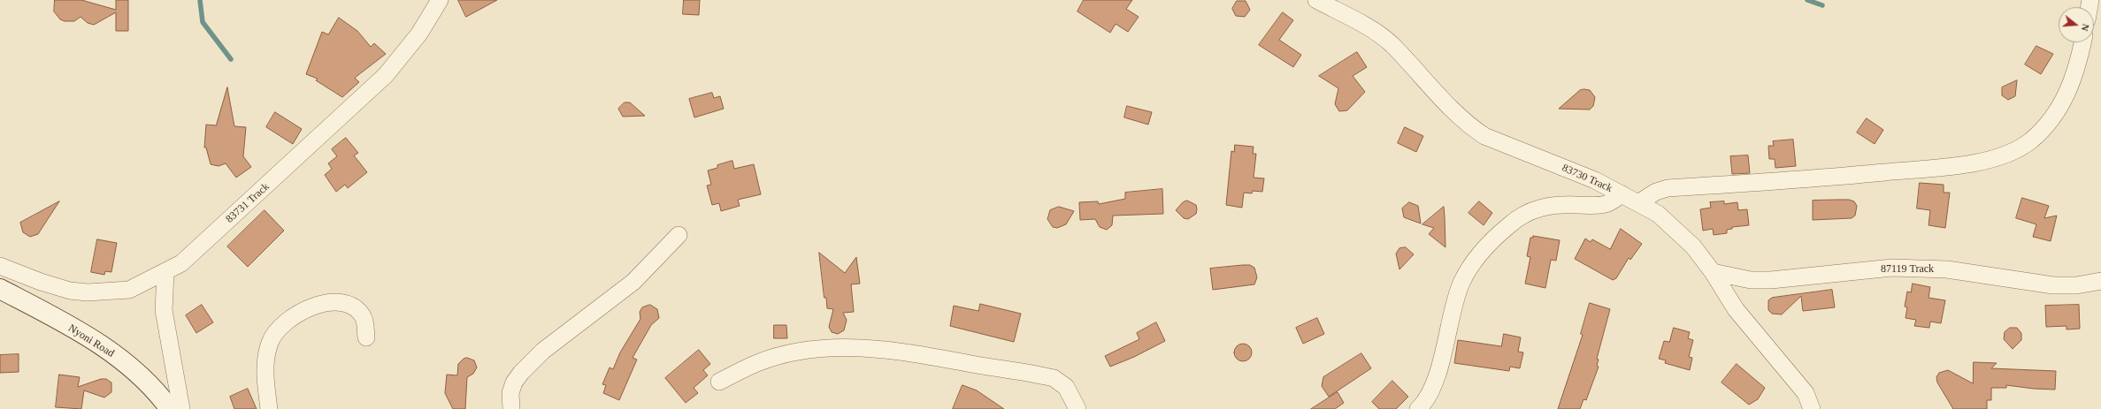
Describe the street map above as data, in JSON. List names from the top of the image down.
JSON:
{
  "streets": {
    "street": [
      "83730 Track",
      "83731 Track",
      "87119 Track",
      "Nyoni Road"
    ]
  },
  "crossings": [
    ["83730 Track", "87119 Track"]
  ],
  "north": "right"
}
